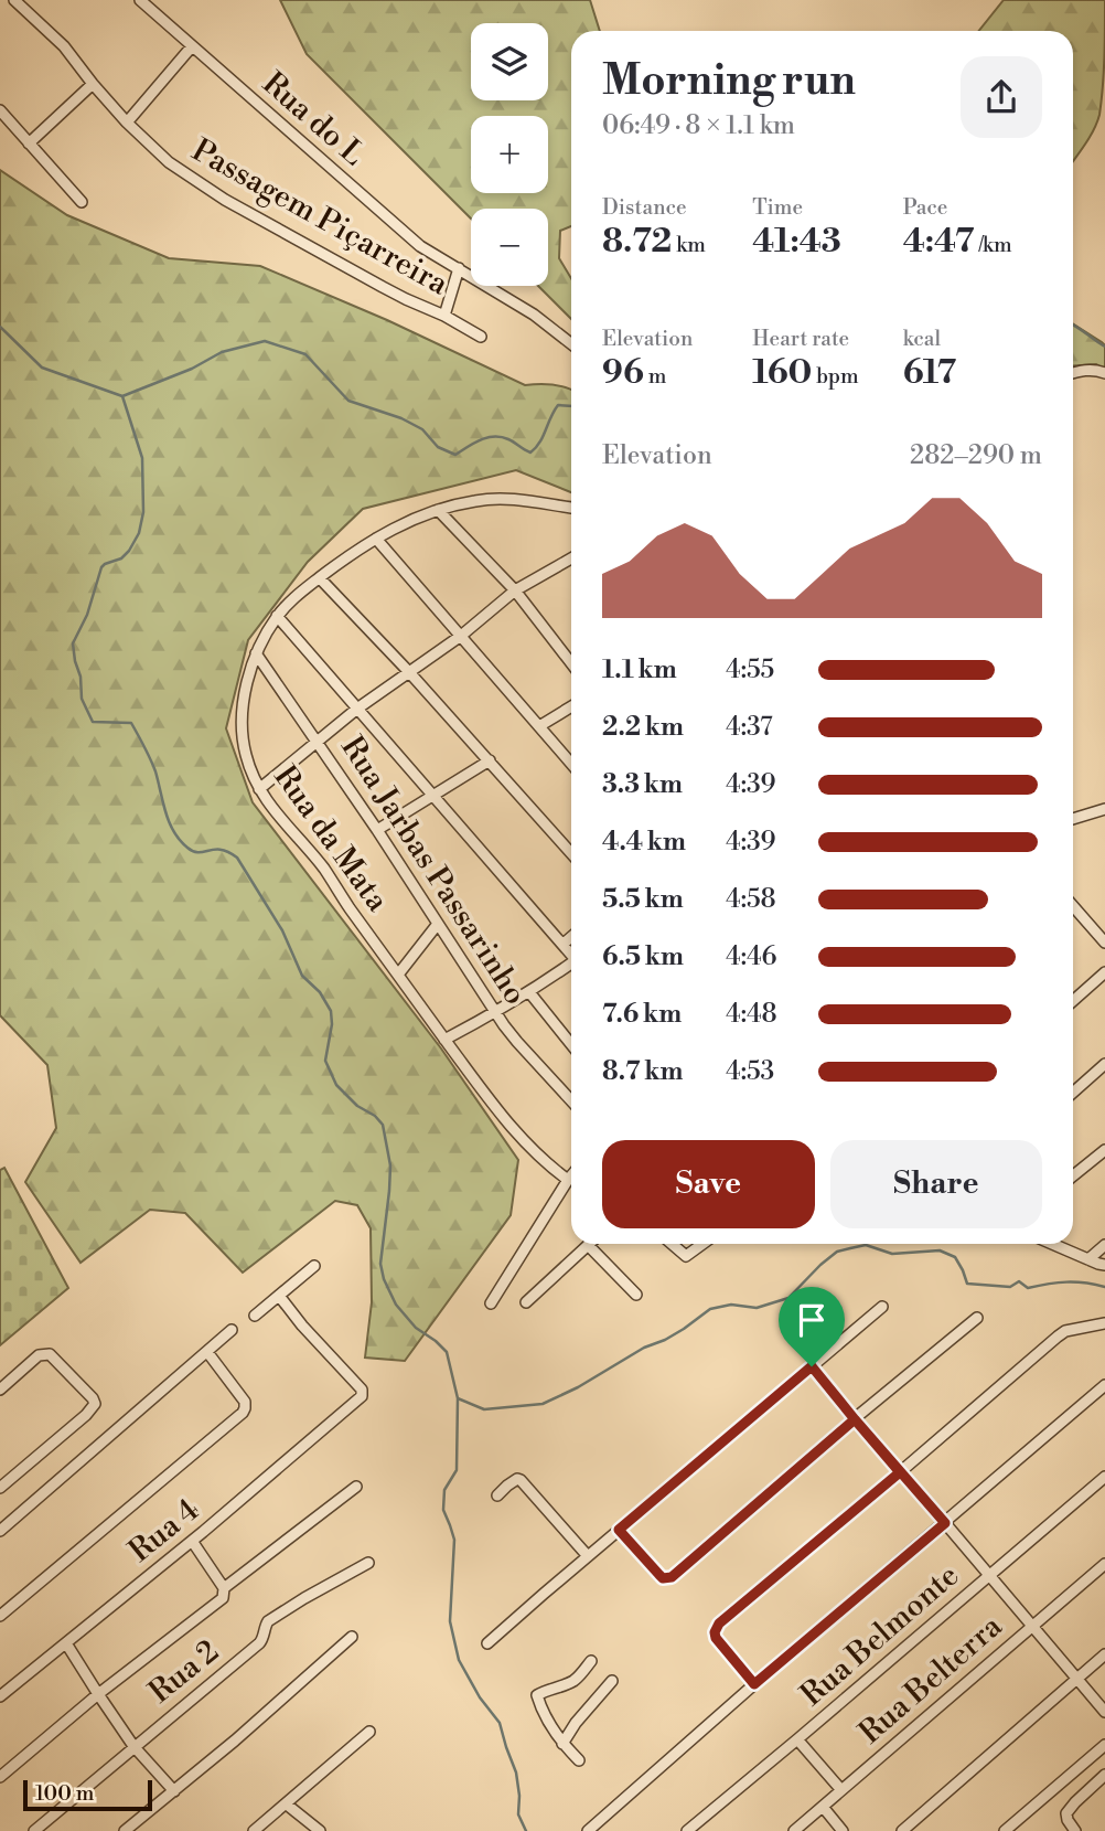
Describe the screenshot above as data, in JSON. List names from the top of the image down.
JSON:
{
  "streets": {
    "street": [
      "Rua do L",
      "Passagem Piçarreira",
      "Rua da Mata",
      "Rua Jarbas Passarinho",
      "Rua 4",
      "Rua Belmonte",
      "Rua 2",
      "Rua Belterra"
    ]
  },
  "crossings": [
    ["Rua da Mata", "Rua Jarbas Passarinho"]
  ],
  "scale_bar": "100 m",
  "page": {
    "map_buttons": ["+", "−"],
    "heading": ["Morning run", "06:49 · 8 × 1.1 km"],
    "stats": [
      ["Distance", "8.72 km"],
      ["Time", "41:43"],
      ["Pace", "4:47 /km"],
      ["Elevation", "96 m"],
      ["Heart rate", "160 bpm"],
      ["kcal", "617"]
    ],
    "chart": ["Elevation", "282–290 m"],
    "list": [
      {
        "name": "1.1 km",
        "note": "4:55"
      },
      {
        "name": "2.2 km",
        "note": "4:37"
      },
      {
        "name": "3.3 km",
        "note": "4:39"
      },
      {
        "name": "4.4 km",
        "note": "4:39"
      },
      {
        "name": "5.5 km",
        "note": "4:58"
      },
      {
        "name": "6.5 km",
        "note": "4:46"
      },
      {
        "name": "7.6 km",
        "note": "4:48"
      },
      {
        "name": "8.7 km",
        "note": "4:53"
      }
    ],
    "buttons": ["Save", "Share"],
    "scale": "100 m"
  }
}
